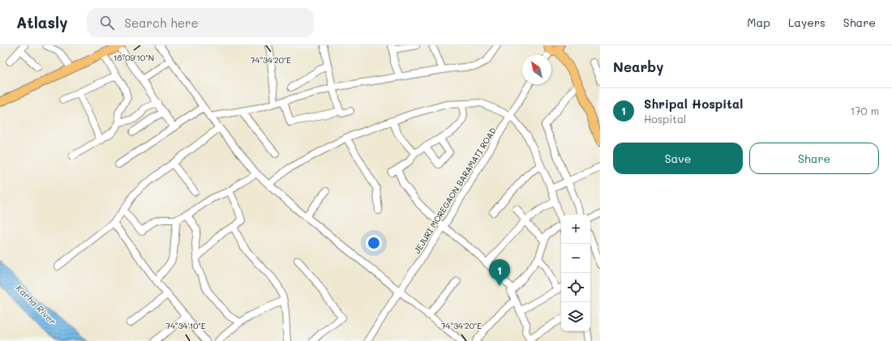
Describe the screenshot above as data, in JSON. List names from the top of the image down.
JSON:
{
  "streets": {
    "street": ["JEJURI MOREGAON BARAMATI ROAD"]
  },
  "water": ["Karha River"],
  "north": "top left",
  "page": {
    "header": "Atlasly",
    "search": "Search here",
    "nav": ["Map", "Layers", "Share"],
    "heading": "Nearby",
    "list": [
      {
        "mark": "1",
        "name": "Shripal Hospital",
        "note": "Hospital",
        "value": "170 m"
      }
    ],
    "buttons": ["Save", "Share"],
    "map_buttons": ["+", "−"],
    "pins": "1"
  },
  "coordinates": ["18°09'10\"N", "74°34'20\"E", "74°34'10\"E"]
}
